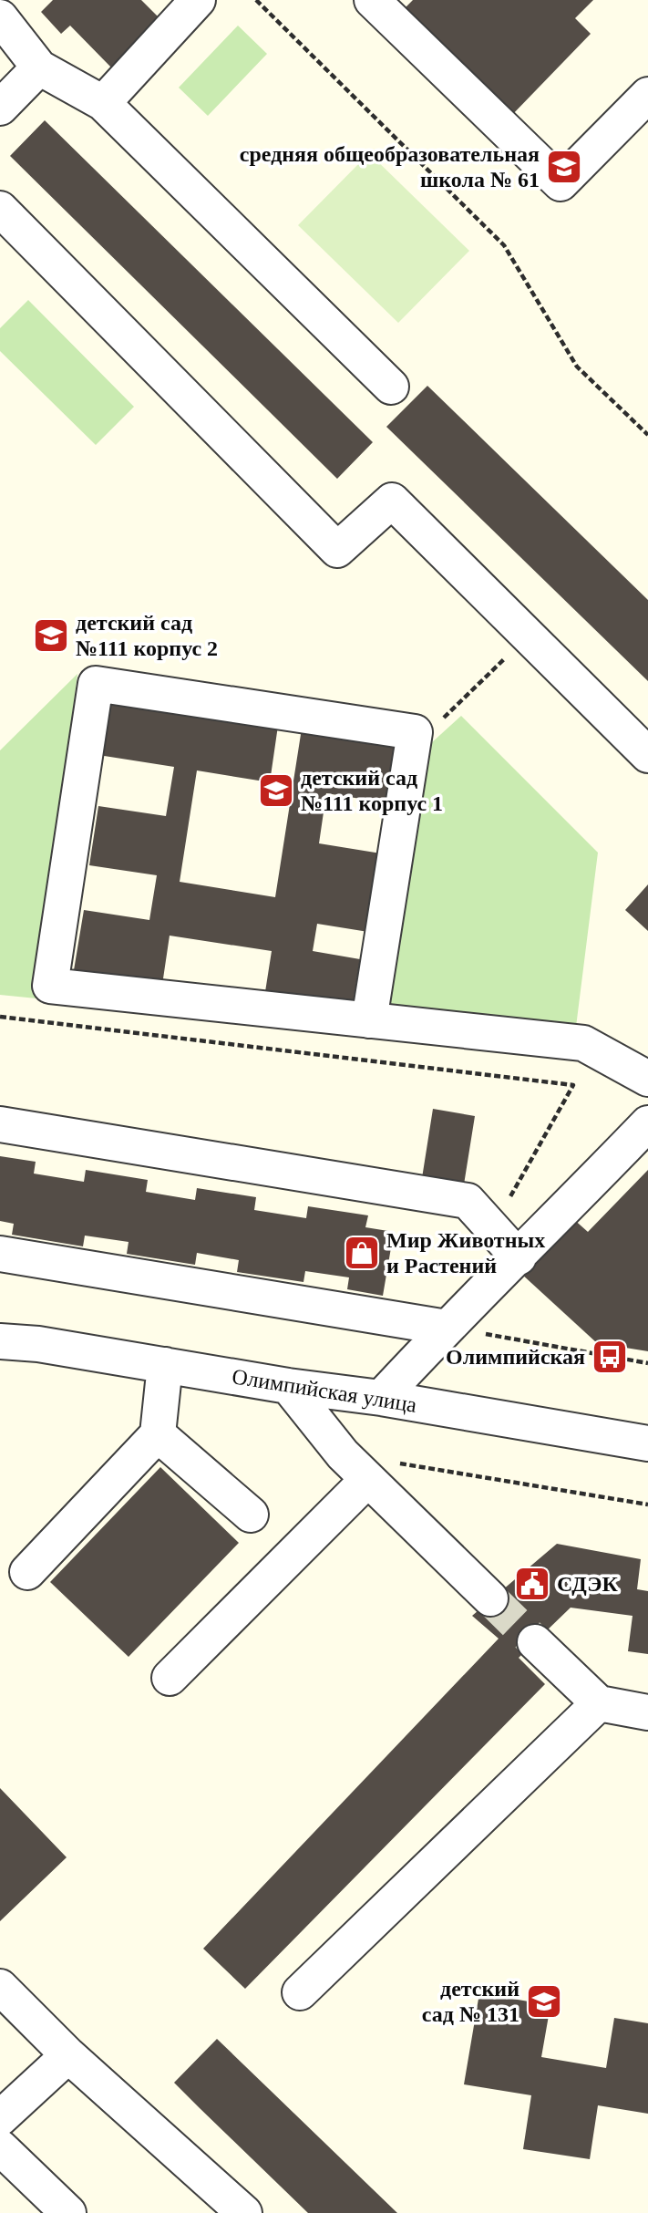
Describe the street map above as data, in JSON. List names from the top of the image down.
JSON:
{
  "streets": {
    "street": ["Олимпийская улица"]
  },
  "places": {
    "school or university": [
      "средняя общеобразовательная школа № 61",
      "детский сад №111 корпус 2",
      "детский сад №111 корпус 1",
      "детский сад № 131"
    ],
    "shop": ["Мир Животных и Растений"],
    "bus stop": ["Олимпийская"],
    "public building": ["СДЭК"]
  }
}
